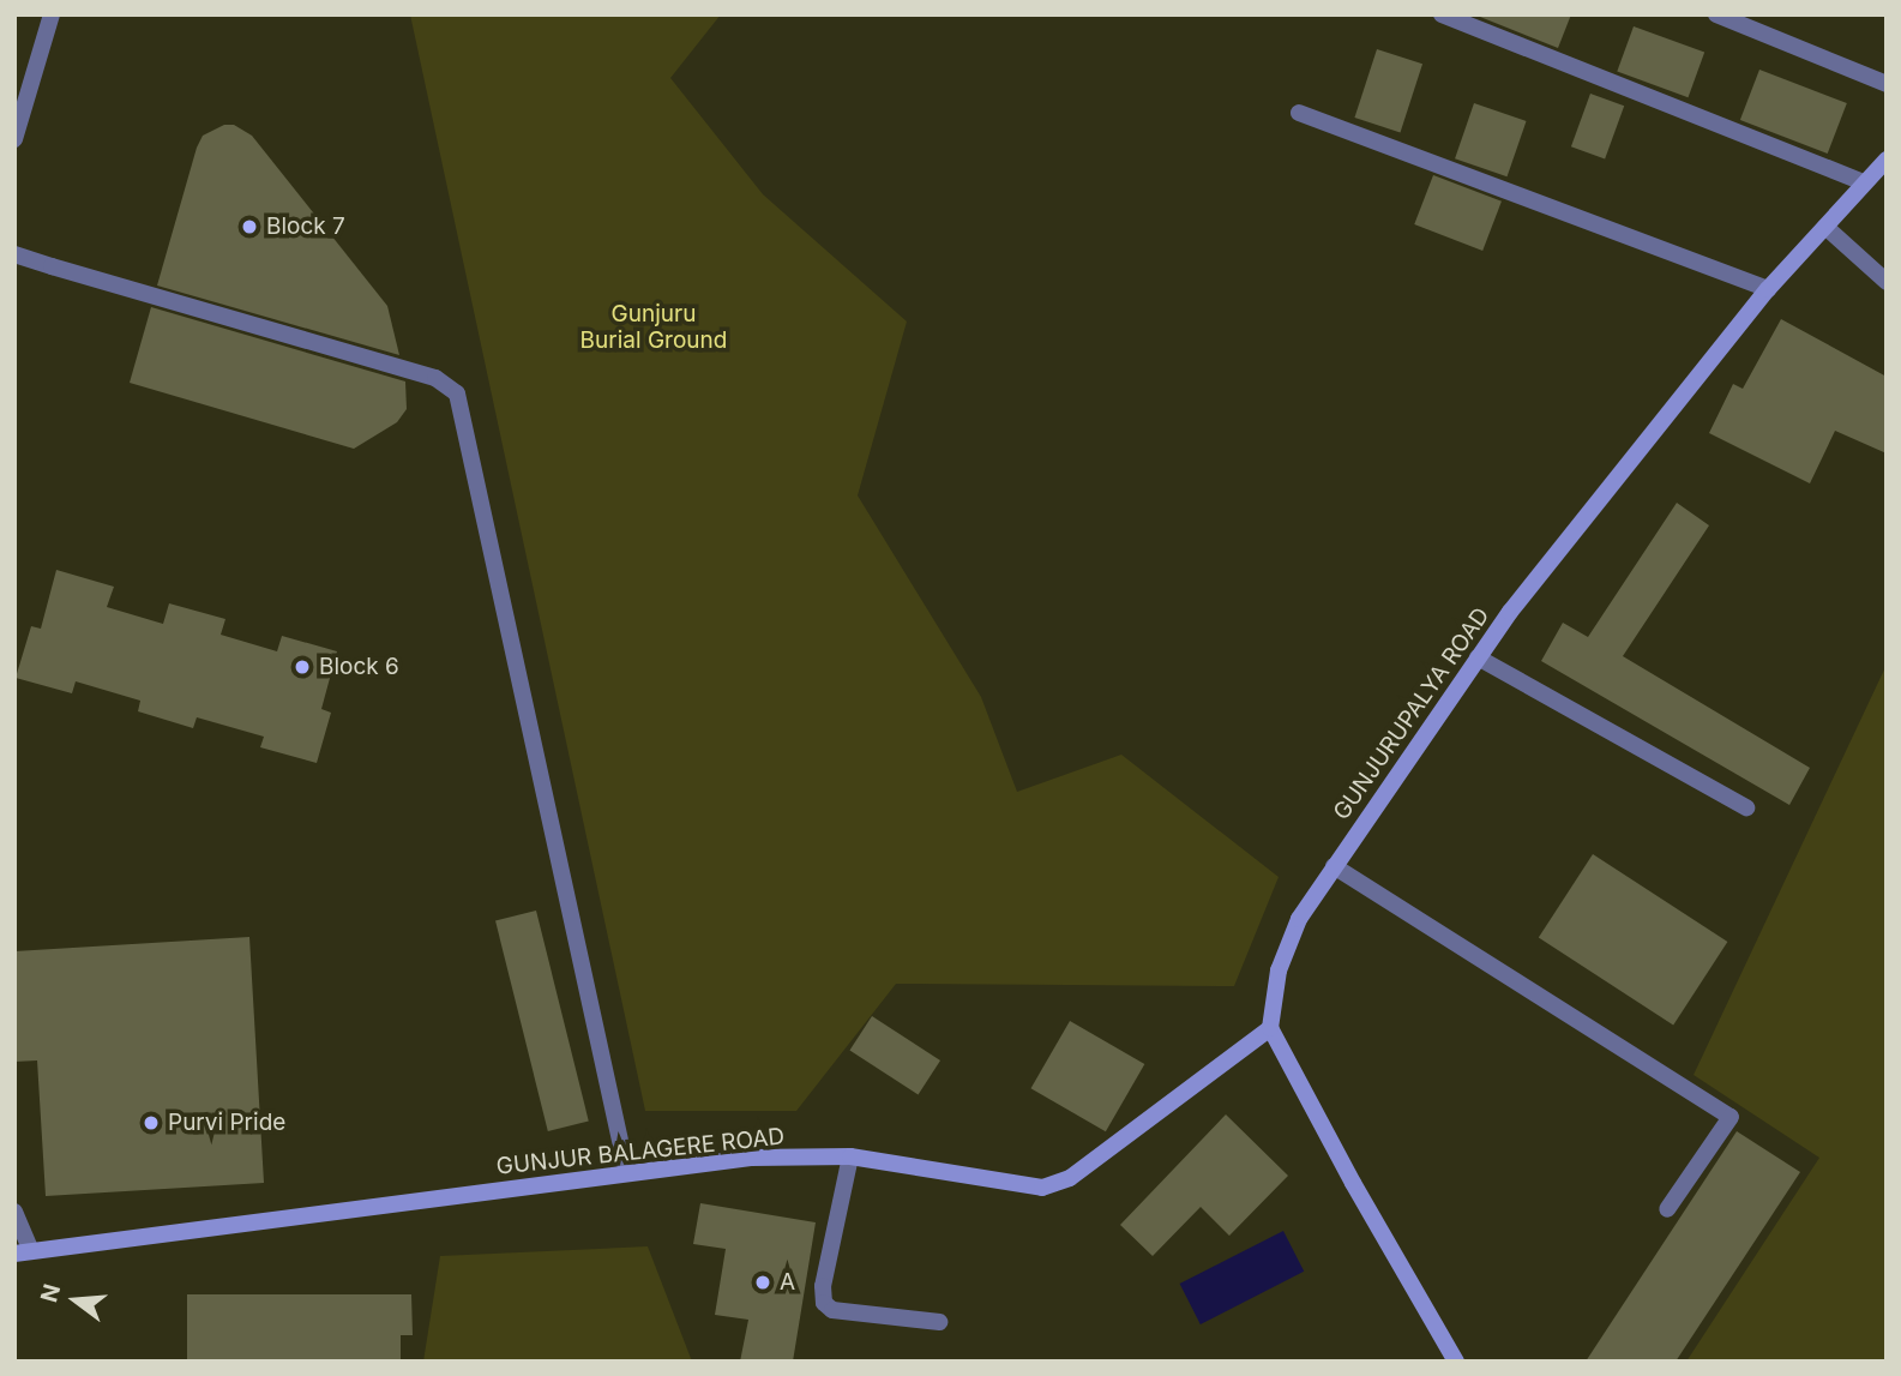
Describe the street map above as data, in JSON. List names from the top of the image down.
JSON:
{
  "streets": {
    "street": ["GUNJURUPALYA ROAD", "GUNJUR BALAGERE ROAD"]
  },
  "crossings": [
    ["GUNJURUPALYA ROAD", "GUNJUR BALAGERE ROAD"]
  ],
  "parks": ["Gunjuru Burial Ground"],
  "places": [
    "Block 7",
    "Block 6",
    "Purvi Pride",
    "A"
  ],
  "north": "left"
}
